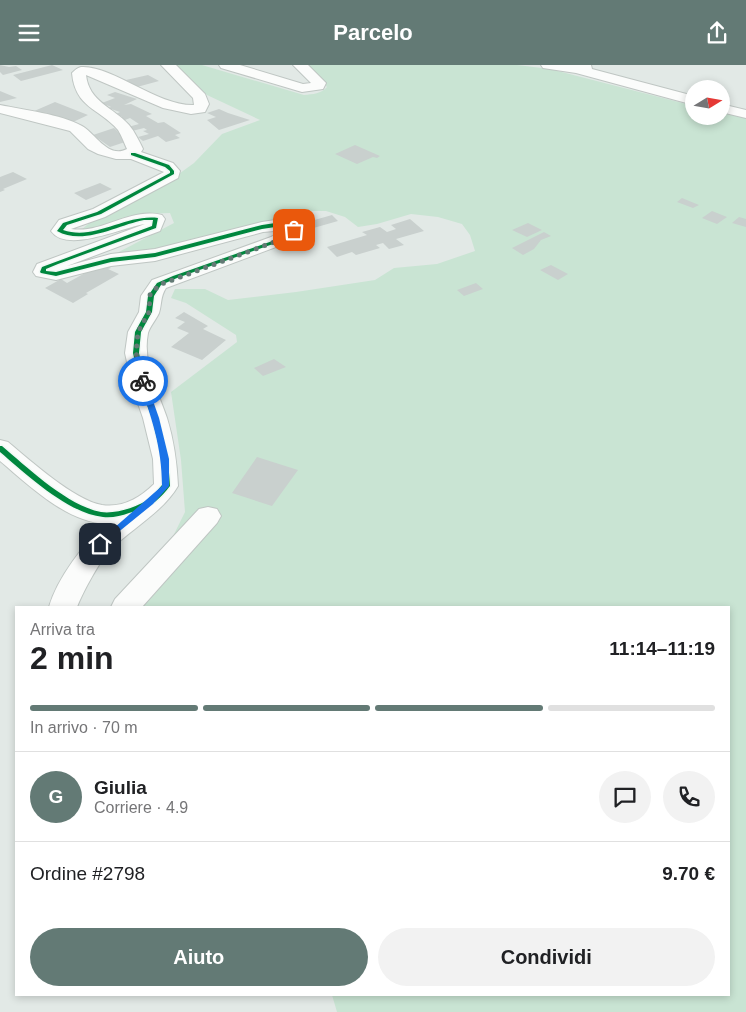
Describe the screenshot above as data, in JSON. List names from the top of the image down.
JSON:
{
  "north": "right",
  "page": {
    "header": "Parcelo",
    "heading": ["2 min", "Arriva tra", "11:14–11:19"],
    "panel": [
      "Giulia",
      "Corriere · 4.9",
      "Ordine #2798",
      "9.70 €"
    ],
    "bar": "In arrivo · 70 m",
    "round": "G",
    "buttons": ["Aiuto", "Condividi"]
  }
}
